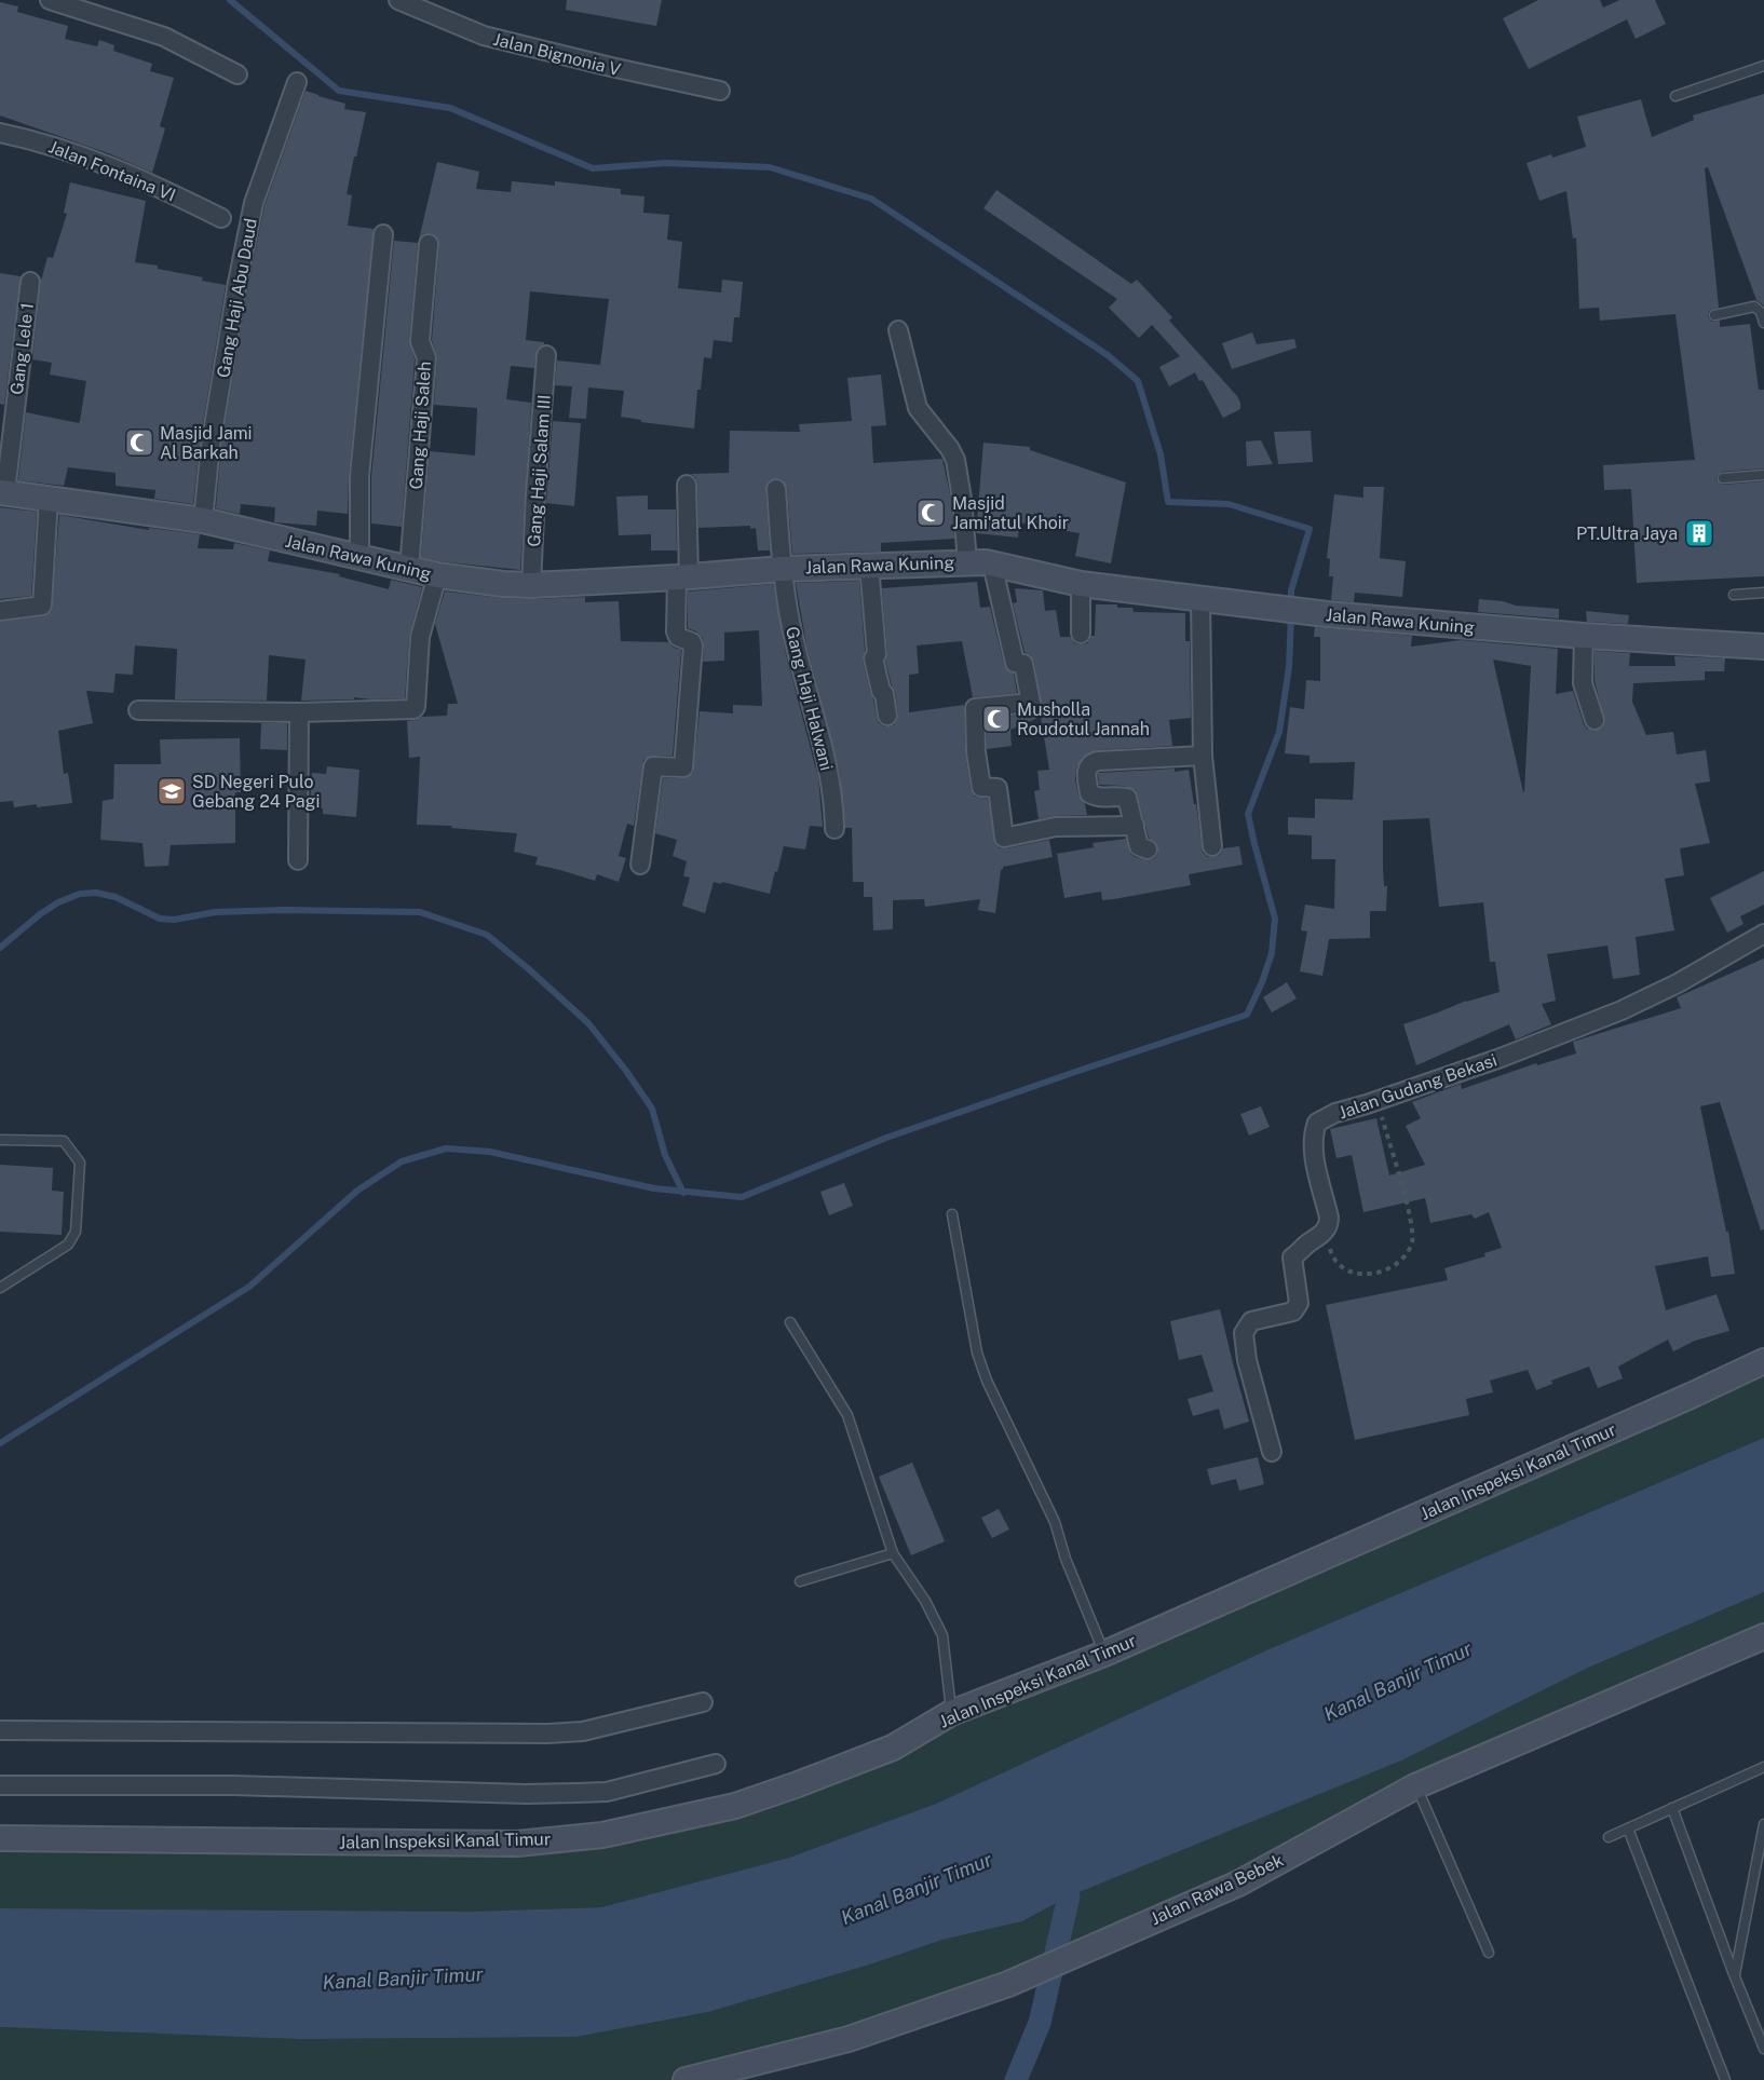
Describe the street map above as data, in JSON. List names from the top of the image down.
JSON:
{
  "streets": {
    "street": [
      "Jalan Bignonia V",
      "Jalan Fontaina VI",
      "Gang Haji Abu Daud",
      "Gang Lele 1",
      "Gang Haji Saleh",
      "Gang Haji Salam III",
      "Jalan Rawa Kuning",
      "Gang Haji Halwani",
      "Jalan Gudang Bekasi",
      "Jalan Inspeksi Kanal Timur",
      "Jalan Rawa Bebek"
    ]
  },
  "crossings": [
    ["Gang Haji Abu Daud", "Jalan Rawa Kuning"],
    ["Gang Lele 1", "Jalan Rawa Kuning"],
    ["Gang Haji Saleh", "Jalan Rawa Kuning"],
    ["Gang Haji Salam III", "Jalan Rawa Kuning"],
    ["Jalan Rawa Kuning", "Gang Haji Halwani"]
  ],
  "water": ["Kanal Banjir Timur"],
  "places": {
    "mosque": ["Masjid Jami Al Barkah", "Masjid Jami'atul Khoir", "Musholla Roudotul Jannah"],
    "building": ["PT.Ultra Jaya"],
    "school or university": ["SD Negeri Pulo Gebang 24 Pagi"]
  }
}
